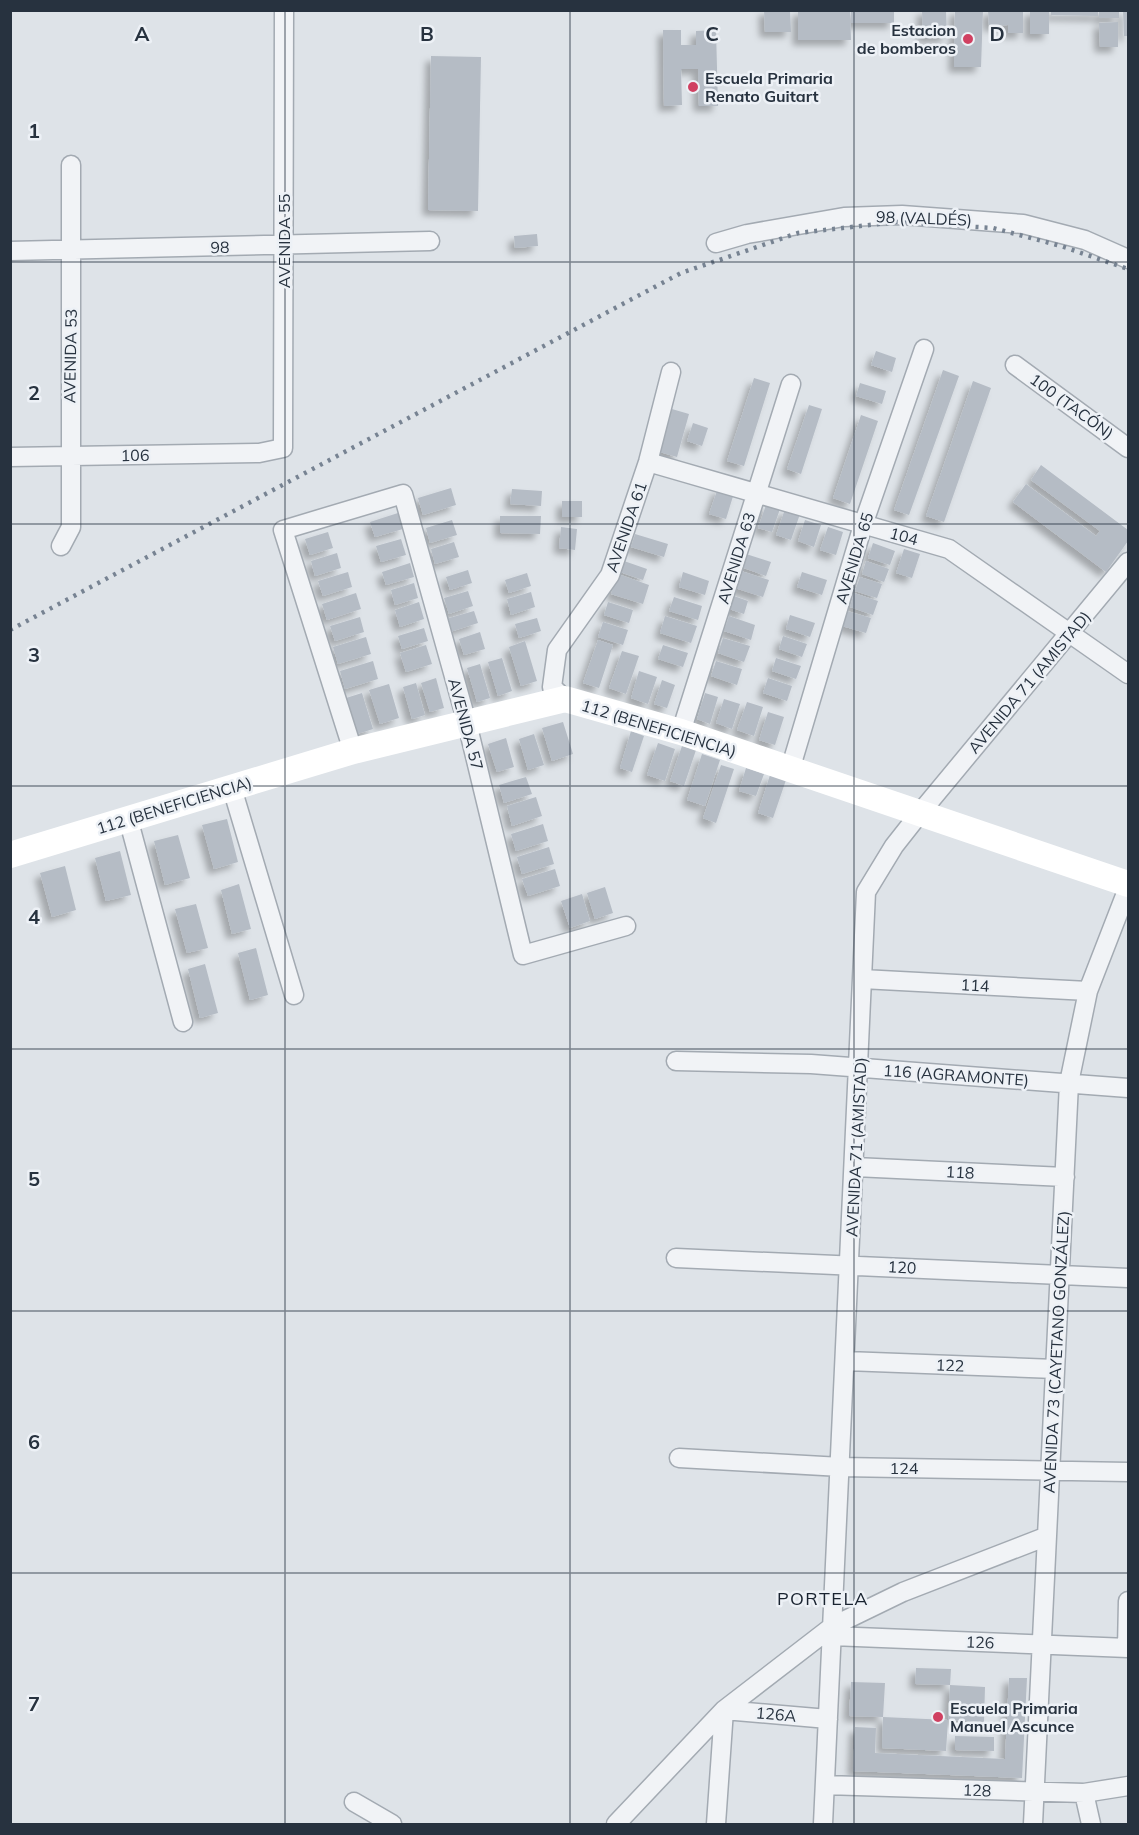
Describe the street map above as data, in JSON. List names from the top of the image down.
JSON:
{
  "streets": {
    "street": [
      "98 (VALDÉS)",
      "AVENIDA 55",
      "98",
      "AVENIDA 53",
      "100 (TACÓN)",
      "106",
      "AVENIDA 61",
      "104",
      "AVENIDA 63",
      "AVENIDA 65",
      "AVENIDA 71 (AMISTAD)",
      "AVENIDA 57",
      "112 (BENEFICIENCIA)",
      "114",
      "116 (AGRAMONTE)",
      "118",
      "120",
      "AVENIDA 73 (CAYETANO GONZÁLEZ)",
      "122",
      "124",
      "126",
      "126A",
      "128"
    ]
  },
  "crossings": [
    ["AVENIDA 55", "98"],
    ["AVENIDA 55", "106"],
    ["98", "AVENIDA 53"],
    ["AVENIDA 53", "106"],
    ["AVENIDA 61", "104"],
    ["AVENIDA 61", "112 (BENEFICIENCIA)"],
    ["104", "AVENIDA 63"],
    ["104", "AVENIDA 65"],
    ["104", "AVENIDA 71 (AMISTAD)"],
    ["AVENIDA 63", "112 (BENEFICIENCIA)"],
    ["AVENIDA 65", "112 (BENEFICIENCIA)"],
    ["AVENIDA 71 (AMISTAD)", "112 (BENEFICIENCIA)"],
    ["AVENIDA 71 (AMISTAD)", "114"],
    ["AVENIDA 71 (AMISTAD)", "116 (AGRAMONTE)"],
    ["AVENIDA 71 (AMISTAD)", "118"],
    ["AVENIDA 71 (AMISTAD)", "120"],
    ["AVENIDA 71 (AMISTAD)", "122"],
    ["AVENIDA 71 (AMISTAD)", "124"],
    ["AVENIDA 71 (AMISTAD)", "126"],
    ["AVENIDA 71 (AMISTAD)", "126A"],
    ["AVENIDA 71 (AMISTAD)", "128"],
    ["AVENIDA 57", "112 (BENEFICIENCIA)"],
    ["112 (BENEFICIENCIA)", "AVENIDA 73 (CAYETANO GONZÁLEZ)"],
    ["114", "AVENIDA 73 (CAYETANO GONZÁLEZ)"],
    ["116 (AGRAMONTE)", "AVENIDA 73 (CAYETANO GONZÁLEZ)"],
    ["118", "AVENIDA 73 (CAYETANO GONZÁLEZ)"],
    ["120", "AVENIDA 73 (CAYETANO GONZÁLEZ)"],
    ["AVENIDA 73 (CAYETANO GONZÁLEZ)", "122"],
    ["AVENIDA 73 (CAYETANO GONZÁLEZ)", "124"],
    ["AVENIDA 73 (CAYETANO GONZÁLEZ)", "126"],
    ["AVENIDA 73 (CAYETANO GONZÁLEZ)", "128"]
  ],
  "districts": ["PORTELA"],
  "places": ["Estacion de bomberos", "Escuela Primaria Renato Guitart", "Escuela Primaria Manuel Ascunce"],
  "grid": {
    "columns": [
      "A",
      "B",
      "C",
      "D"
    ],
    "rows": [
      "1",
      "2",
      "3",
      "4",
      "5",
      "6",
      "7"
    ]
  }
}
